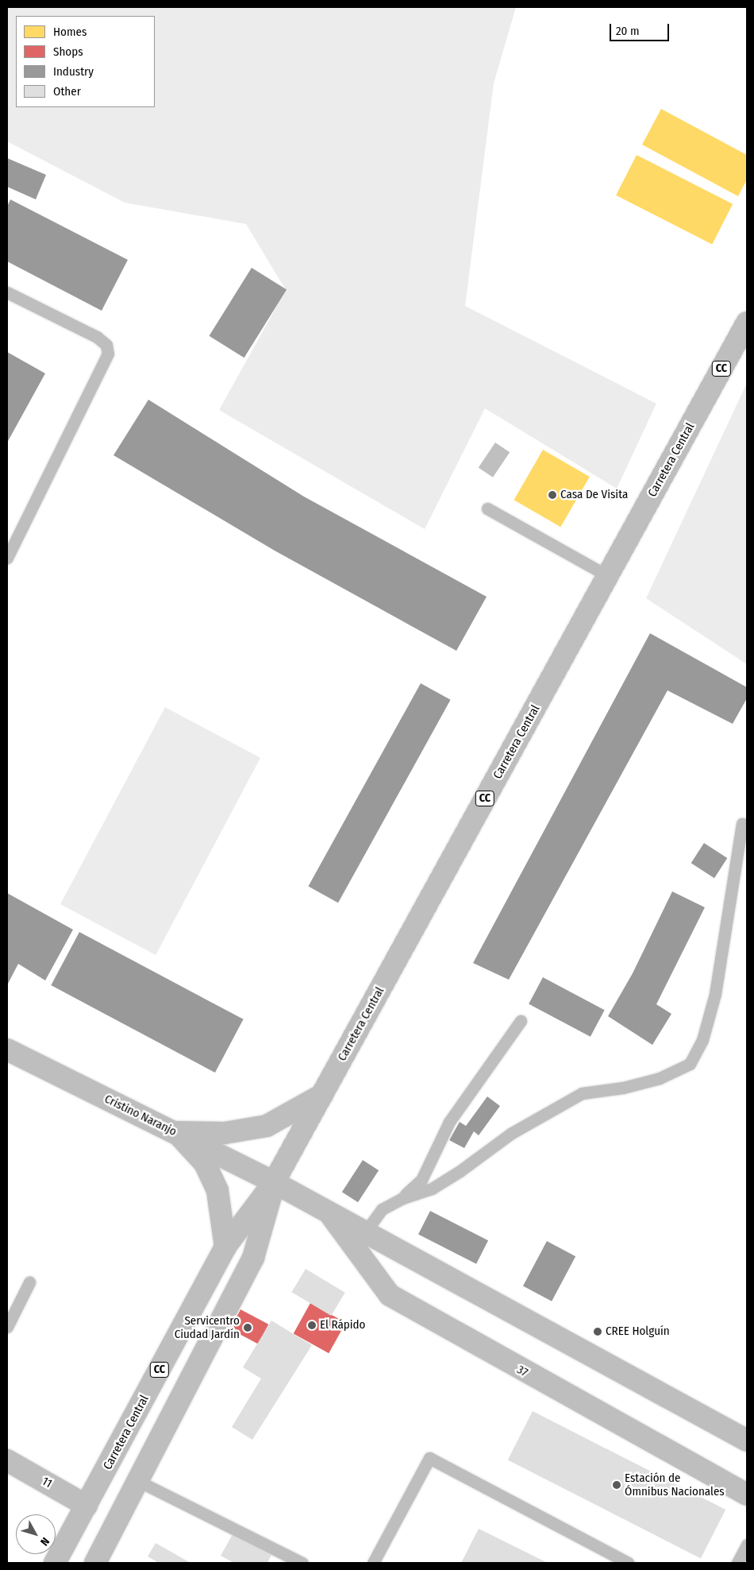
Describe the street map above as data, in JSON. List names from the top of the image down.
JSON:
{
  "streets": {
    "main road": [
      "CC",
      "Carretera Central",
      "Cristino Naranjo",
      "37",
      "11"
    ]
  },
  "crossings": [
    ["Carretera Central", "Cristino Naranjo"],
    ["Carretera Central", "37"],
    ["Carretera Central", "11"],
    ["Cristino Naranjo", "37"]
  ],
  "places": [
    "Casa De Visita",
    "El Rápido",
    "Servicentro Ciudad Jardín",
    "CREE Holguín",
    "Estación de Ómnibus Nacionales"
  ],
  "legend": [
    "Homes",
    "Shops",
    "Industry",
    "Other"
  ],
  "scale_bar": "20 m",
  "north": "bottom right"
}
